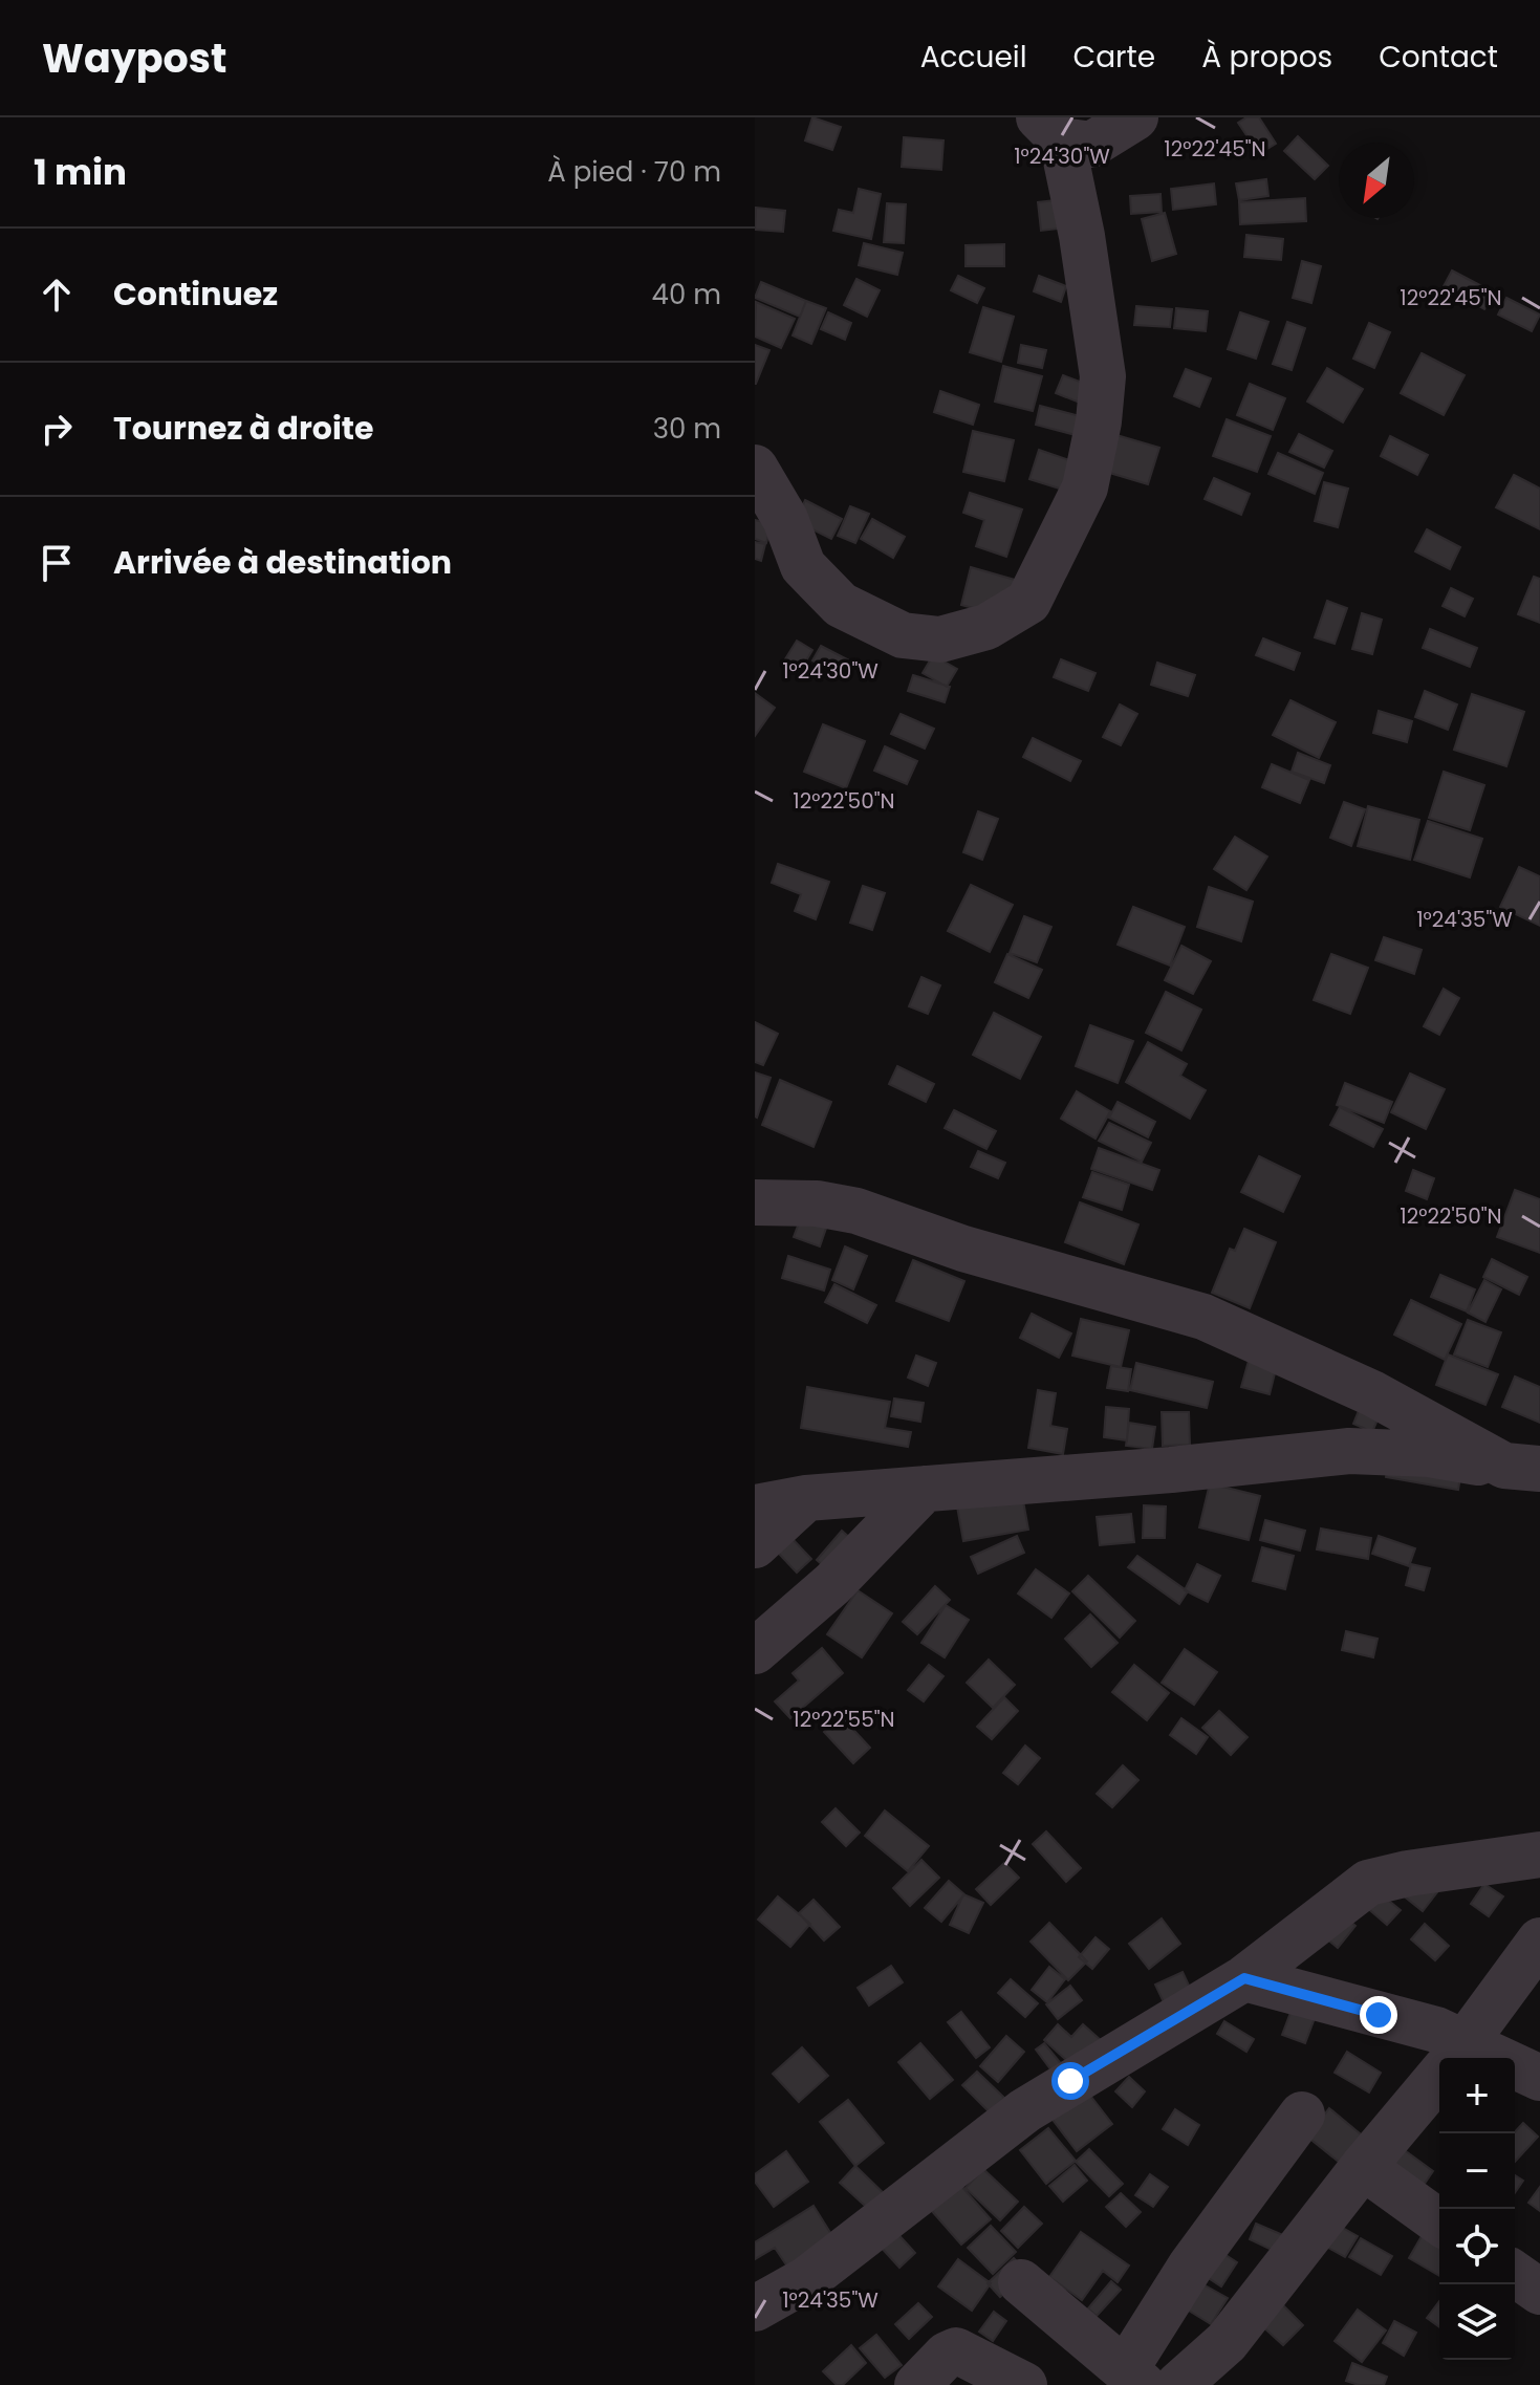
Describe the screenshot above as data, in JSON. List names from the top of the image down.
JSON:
{
  "north": "bottom left",
  "page": {
    "header": "Waypost",
    "nav": [
      "Accueil",
      "Carte",
      "À propos",
      "Contact"
    ],
    "heading": ["1 min", "À pied · 70 m"],
    "list": [
      ["Continuez", "40 m"],
      ["Tournez à droite", "30 m"],
      "Arrivée à destination"
    ],
    "map_buttons": ["+", "−"]
  },
  "coordinates": [
    "12°22'45\"N",
    "1°24'30\"W",
    "12°22'50\"N",
    "1°24'35\"W",
    "12°22'55\"N"
  ]
}
